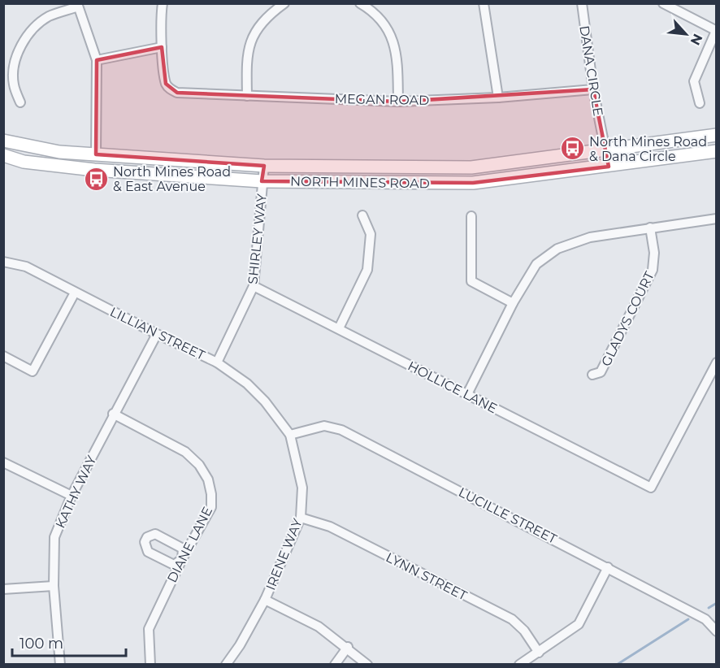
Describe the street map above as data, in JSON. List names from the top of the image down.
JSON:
{
  "streets": {
    "main road": ["NORTH MINES ROAD"],
    "street": [
      "DANA CIRCLE",
      "MEGAN ROAD",
      "SHIRLEY WAY",
      "GLADYS COURT",
      "LILLIAN STREET",
      "HOLLICE LANE",
      "KATHY WAY",
      "LUCILLE STREET",
      "DIANE LANE",
      "IRENE WAY",
      "LYNN STREET"
    ]
  },
  "crossings": [
    ["DANA CIRCLE", "MEGAN ROAD"],
    ["DANA CIRCLE", "NORTH MINES ROAD"],
    ["NORTH MINES ROAD", "SHIRLEY WAY"],
    ["SHIRLEY WAY", "LILLIAN STREET"],
    ["SHIRLEY WAY", "HOLLICE LANE"],
    ["LILLIAN STREET", "KATHY WAY"],
    ["LILLIAN STREET", "LUCILLE STREET"],
    ["LILLIAN STREET", "IRENE WAY"],
    ["KATHY WAY", "DIANE LANE"],
    ["LUCILLE STREET", "IRENE WAY"],
    ["IRENE WAY", "LYNN STREET"]
  ],
  "places": {
    "bus stop": ["North Mines Road & Dana Circle", "North Mines Road & East Avenue"]
  },
  "scale_bar": "100 m",
  "north": "bottom right"
}
